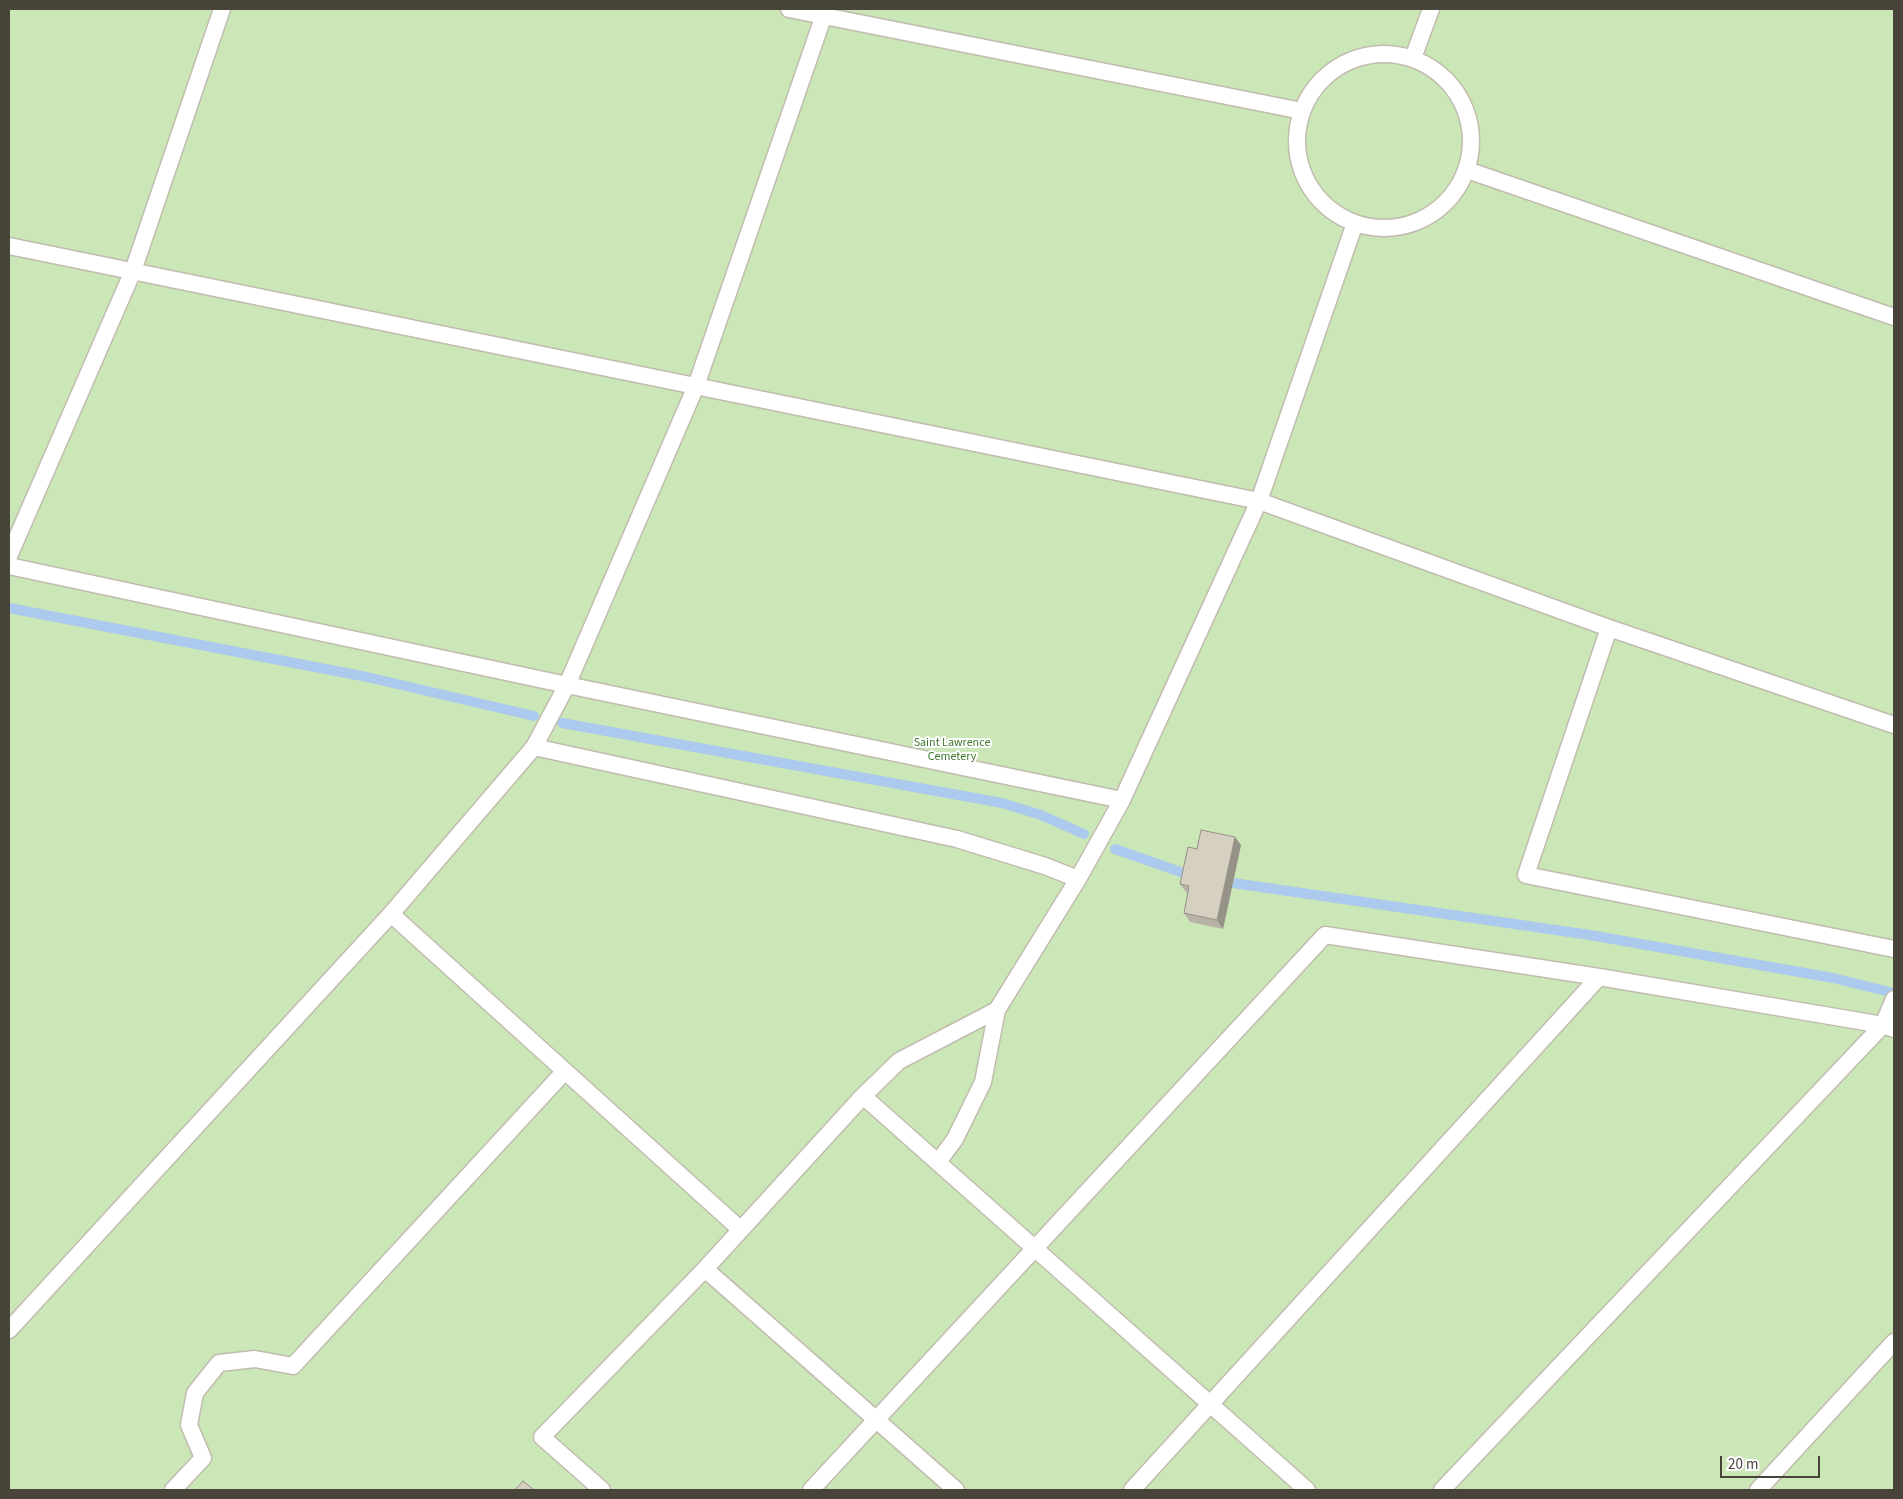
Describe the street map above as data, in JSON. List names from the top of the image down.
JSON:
{
  "parks": ["Saint Lawrence Cemetery"],
  "scale_bar": "20 m"
}
